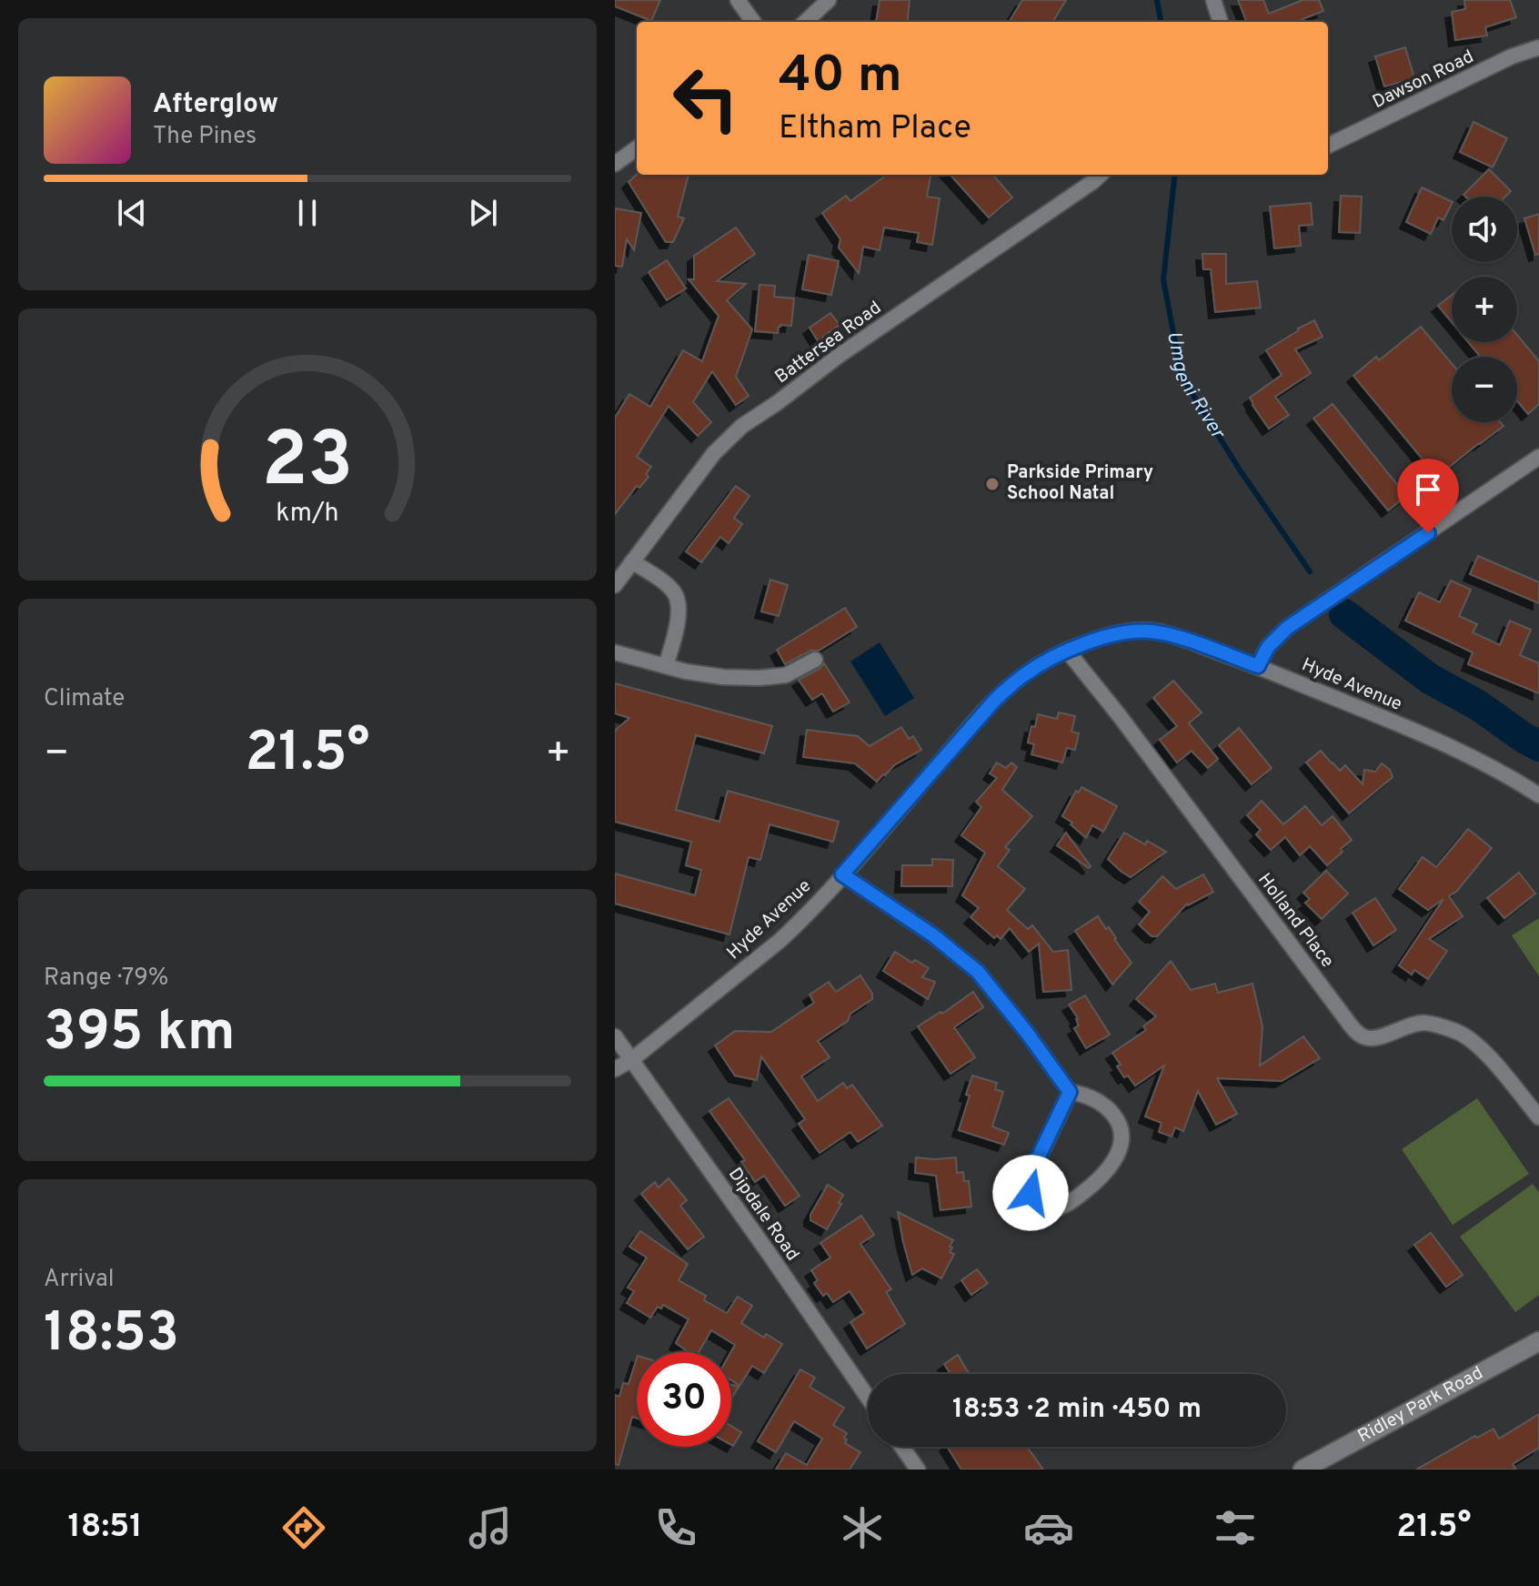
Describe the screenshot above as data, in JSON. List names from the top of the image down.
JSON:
{
  "streets": {
    "street": [
      "Dawson Road",
      "Battersea Road",
      "Hyde Avenue",
      "Holland Place",
      "Dipdale Road",
      "Ridley Park Road"
    ]
  },
  "crossings": [
    ["Hyde Avenue", "Holland Place"],
    ["Hyde Avenue", "Dipdale Road"]
  ],
  "water": ["Umgeni River"],
  "places": ["Parkside Primary School Natal"],
  "page": {
    "turn": ["40 m", "Eltham Place"],
    "song": ["Afterglow", "The Pines"],
    "map_buttons": ["+", "−"],
    "tile": [
      "Climate",
      ["Range · 79%", "395 km"],
      ["Arrival", "18:53"]
    ],
    "heat": ["−", "21.5°", "+"],
    "limit": "30",
    "trip": "18:53 · 2 min · 450 m",
    "tabs": ["18:51", "21.5°"],
    "gauge": ["23", "km/h"]
  }
}
